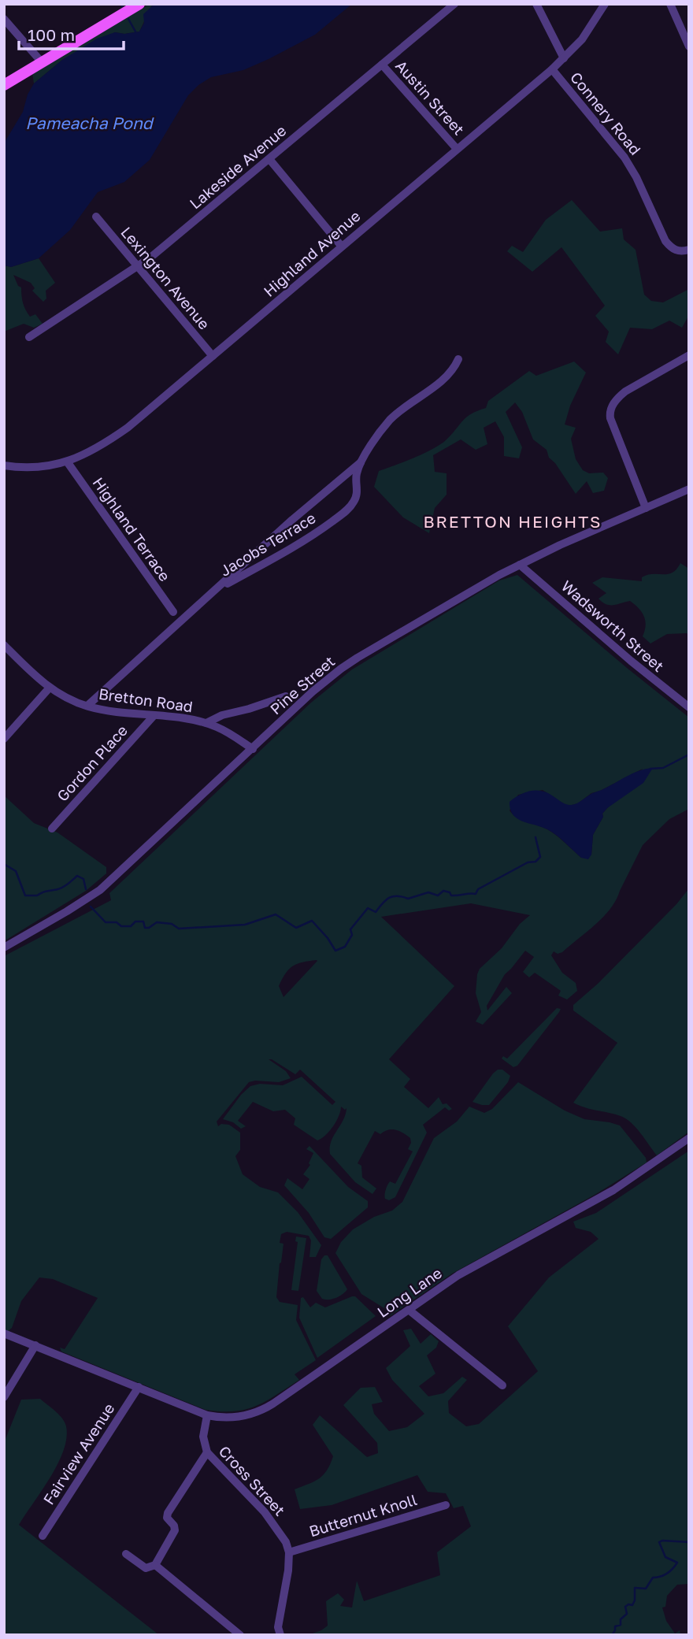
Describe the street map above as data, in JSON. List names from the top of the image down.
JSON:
{
  "streets": {
    "street": [
      "Austin Street",
      "Connery Road",
      "Lakeside Avenue",
      "Highland Avenue",
      "Lexington Avenue",
      "Highland Terrace",
      "Jacobs Terrace",
      "Wadsworth Street",
      "Pine Street",
      "Bretton Road",
      "Gordon Place",
      "Long Lane",
      "Fairview Avenue",
      "Cross Street",
      "Butternut Knoll"
    ]
  },
  "crossings": [
    ["Austin Street", "Lakeside Avenue"],
    ["Austin Street", "Highland Avenue"],
    ["Connery Road", "Highland Avenue"],
    ["Lakeside Avenue", "Lexington Avenue"],
    ["Highland Avenue", "Lexington Avenue"],
    ["Highland Avenue", "Highland Terrace"],
    ["Jacobs Terrace", "Bretton Road"],
    ["Wadsworth Street", "Pine Street"],
    ["Pine Street", "Bretton Road"],
    ["Bretton Road", "Gordon Place"],
    ["Long Lane", "Fairview Avenue"],
    ["Long Lane", "Cross Street"],
    ["Cross Street", "Butternut Knoll"]
  ],
  "districts": ["BRETTON HEIGHTS"],
  "water": ["Pameacha Pond"],
  "scale_bar": "100 m"
}
